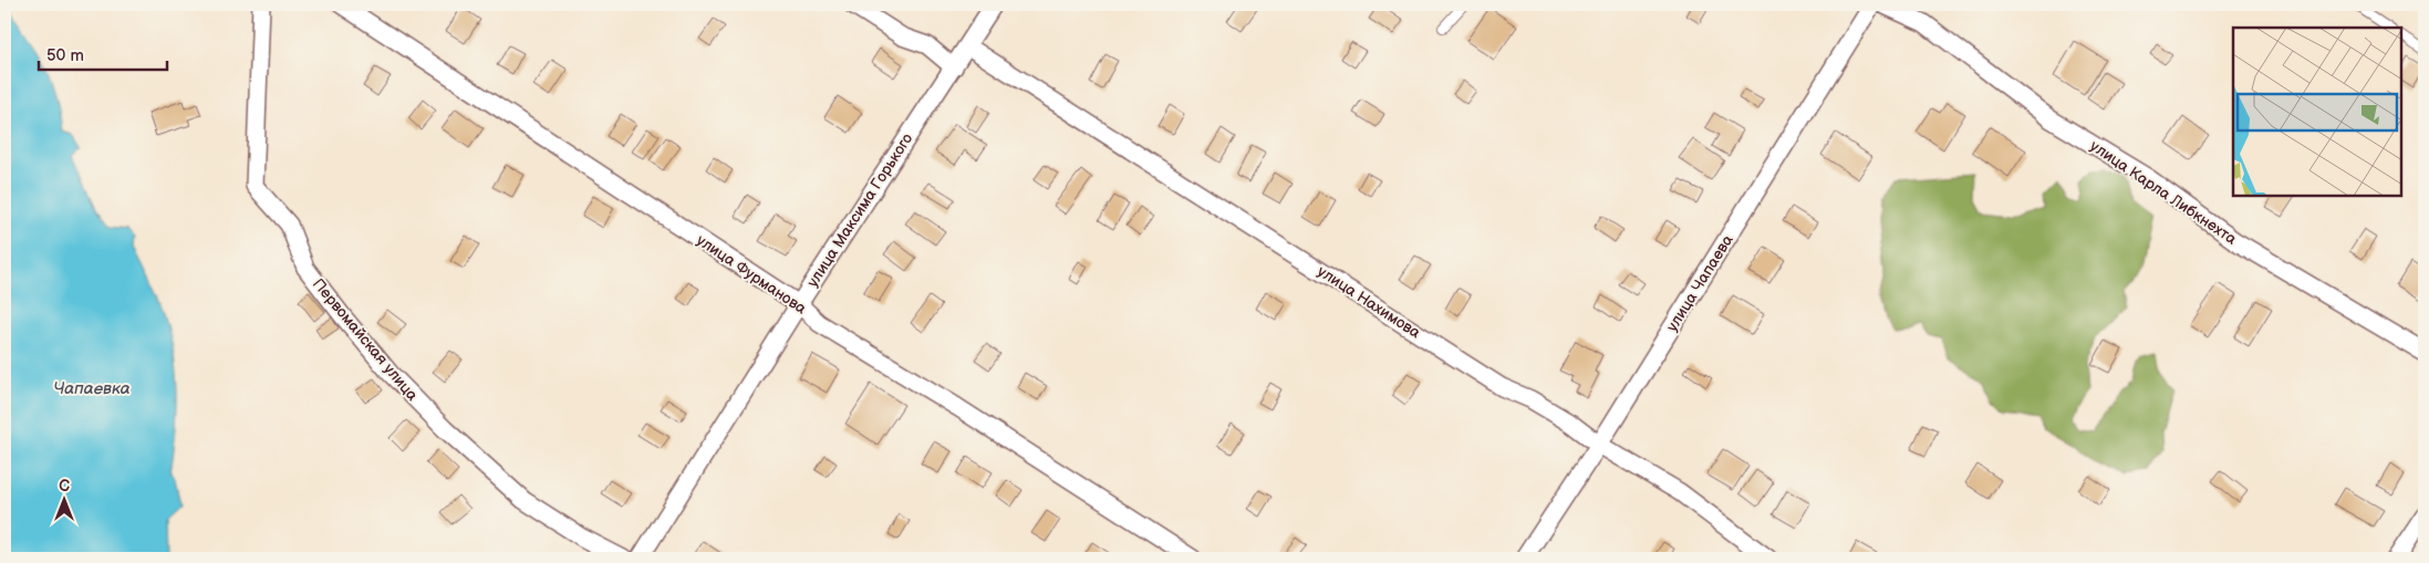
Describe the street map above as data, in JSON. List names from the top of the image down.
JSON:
{
  "streets": {
    "street": [
      "улица Карла Либкнехта",
      "улица Максима Горького",
      "улица Фурманова",
      "улица Чапаева",
      "улица Нахимова",
      "Первомайская улица"
    ]
  },
  "crossings": [
    ["улица Максима Горького", "улица Фурманова"],
    ["улица Максима Горького", "улица Нахимова"],
    ["улица Чапаева", "улица Нахимова"]
  ],
  "water": ["Чапаевка"],
  "scale_bar": "50 m",
  "north": "top"
}
